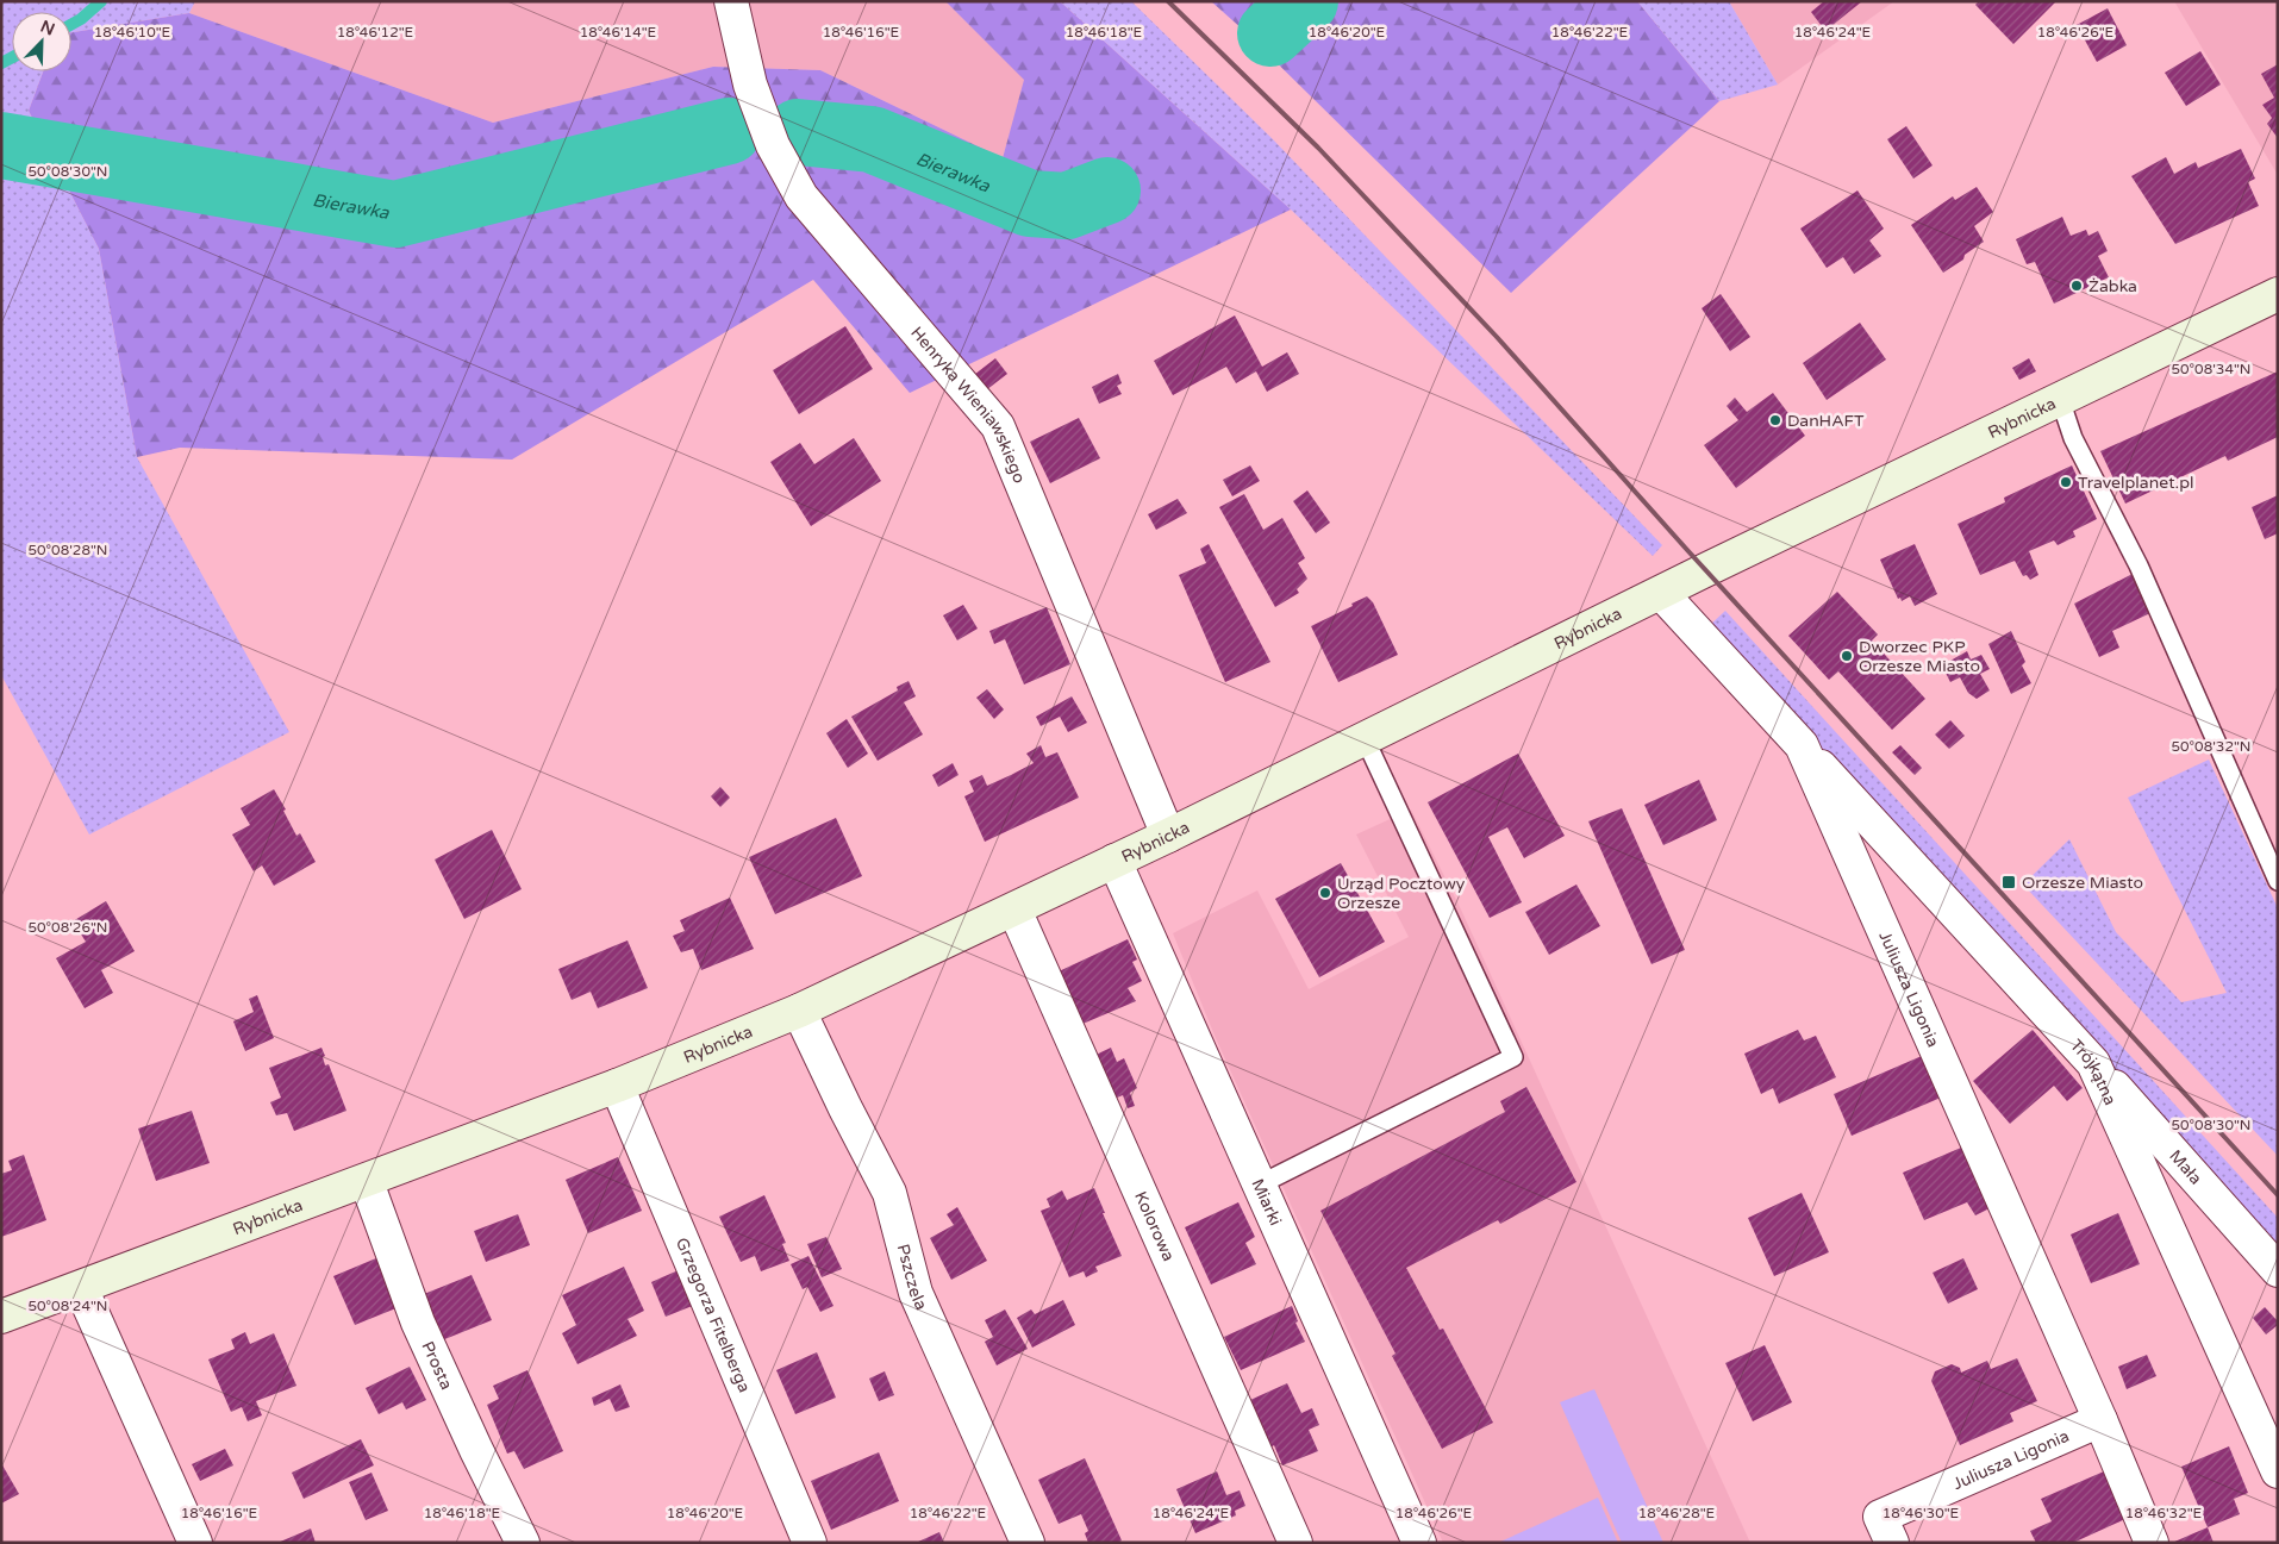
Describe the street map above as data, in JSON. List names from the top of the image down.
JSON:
{
  "streets": {
    "main road": ["Rybnicka"],
    "street": [
      "Henryka Wieniawskiego",
      "Juliusza Ligonia",
      "Trójkątna",
      "Mała",
      "Miarki",
      "Kolorowa",
      "Pszczela",
      "Grzegorza Fitelberga",
      "Prosta"
    ]
  },
  "crossings": [
    ["Henryka Wieniawskiego", "Rybnicka"],
    ["Rybnicka", "Juliusza Ligonia"],
    ["Rybnicka", "Miarki"],
    ["Rybnicka", "Kolorowa"],
    ["Rybnicka", "Pszczela"],
    ["Rybnicka", "Grzegorza Fitelberga"],
    ["Rybnicka", "Prosta"],
    ["Juliusza Ligonia", "Trójkątna"],
    ["Trójkątna", "Mała"]
  ],
  "water": ["Bierawka"],
  "places": {
    "other": [
      "Żabka",
      "DanHAFT",
      "Travelplanet.pl",
      "Dworzec PKP Orzesze Miasto",
      "Urząd Pocztowy Orzesze"
    ],
    "transit": ["Orzesze Miasto"]
  },
  "north": "top right",
  "coordinates": [
    "18°46'10\"E",
    "18°46'12\"E",
    "18°46'14\"E",
    "18°46'16\"E",
    "18°46'18\"E",
    "18°46'20\"E",
    "18°46'22\"E",
    "18°46'24\"E",
    "18°46'26\"E",
    "50°08'30\"N",
    "50°08'34\"N",
    "50°08'28\"N",
    "50°08'32\"N",
    "50°08'26\"N",
    "50°08'24\"N",
    "18°46'28\"E",
    "18°46'30\"E",
    "18°46'32\"E"
  ]
}
